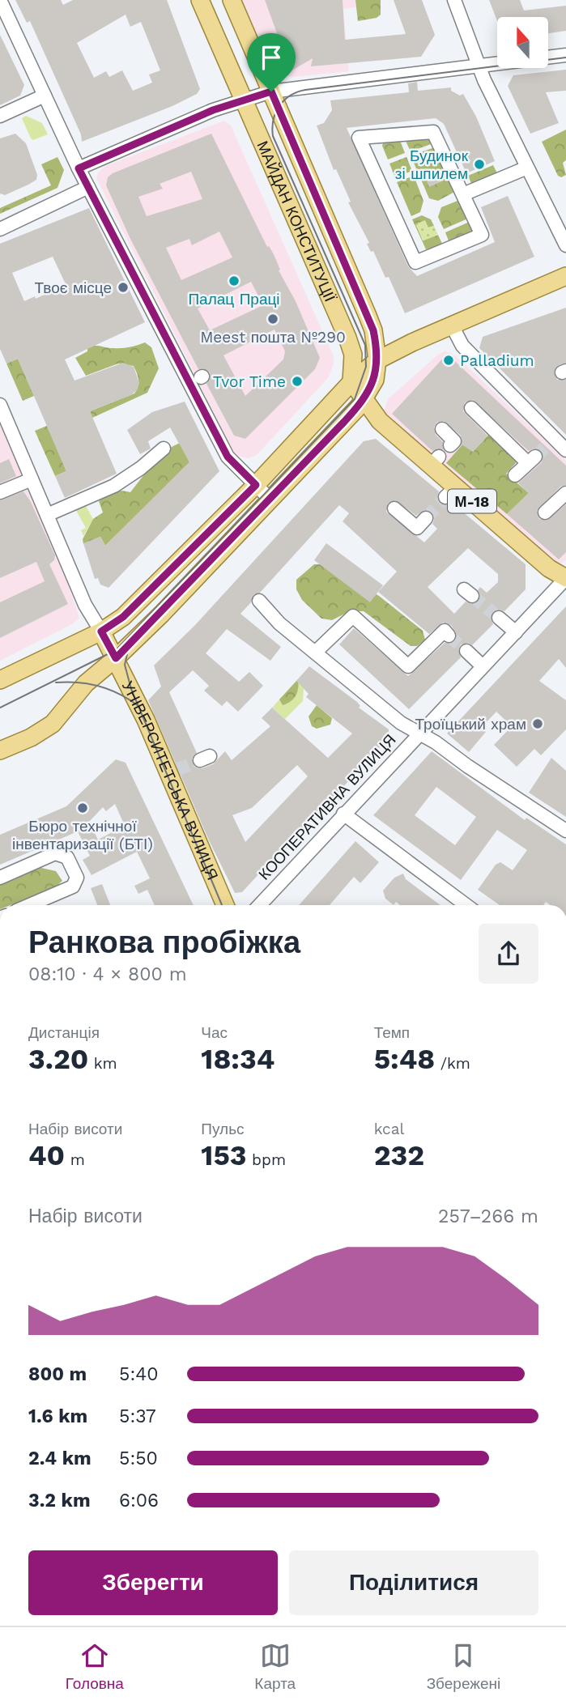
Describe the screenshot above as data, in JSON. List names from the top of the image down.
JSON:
{
  "streets": {
    "main road": ["МАЙДАН КОНСТИТУЦІЇ", "М-18", "УНІВЕРСИТЕТСЬКА ВУЛИЦЯ"],
    "street": ["КООПЕРАТИВНА ВУЛИЦЯ"]
  },
  "crossings": [
    ["М-18", "КООПЕРАТИВНА ВУЛИЦЯ"]
  ],
  "places": [
    "Будинок зі шпилем",
    "Палац Праці",
    "Твоє місце",
    "Meest пошта №290",
    "Palladium",
    "Tvor Time",
    "Троїцький храм",
    "Бюро технічної інвентаризації (БТІ)"
  ],
  "north": "top",
  "page": {
    "heading": ["Ранкова пробіжка", "08:10 · 4 × 800 m"],
    "stats": [
      ["Дистанція", "3.20 km"],
      ["Час", "18:34"],
      ["Темп", "5:48 /km"],
      ["Набір висоти", "40 m"],
      ["Пульс", "153 bpm"],
      ["kcal", "232"]
    ],
    "chart": ["Набір висоти", "257–266 m"],
    "list": [
      {
        "name": "800 m",
        "note": "5:40"
      },
      {
        "name": "1.6 km",
        "note": "5:37"
      },
      {
        "name": "2.4 km",
        "note": "5:50"
      },
      {
        "name": "3.2 km",
        "note": "6:06"
      }
    ],
    "buttons": ["Зберегти", "Поділитися"],
    "tabs": ["Головна", "Карта", "Збережені"]
  }
}
